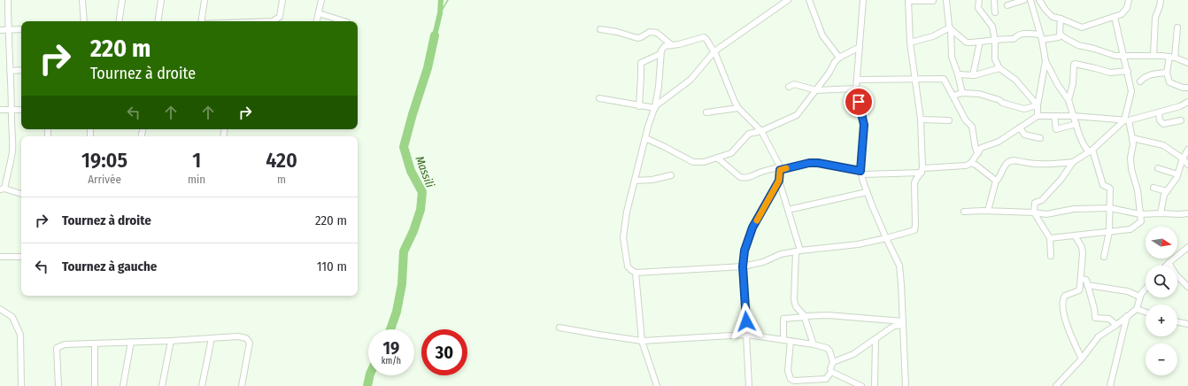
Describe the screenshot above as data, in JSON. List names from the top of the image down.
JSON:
{
  "water": ["Massili"],
  "north": "right",
  "page": {
    "turn": ["220 m", "Tournez à droite"],
    "eta": [
      "19:05",
      "Arrivée",
      "1",
      "min",
      "420",
      "m"
    ],
    "list": [
      {
        "name": "Tournez à droite",
        "value": "220 m"
      },
      {
        "name": "Tournez à gauche",
        "value": "110 m"
      }
    ],
    "map_buttons": ["+", "−"],
    "speed": "19 km/h",
    "limit": "30"
  }
}
